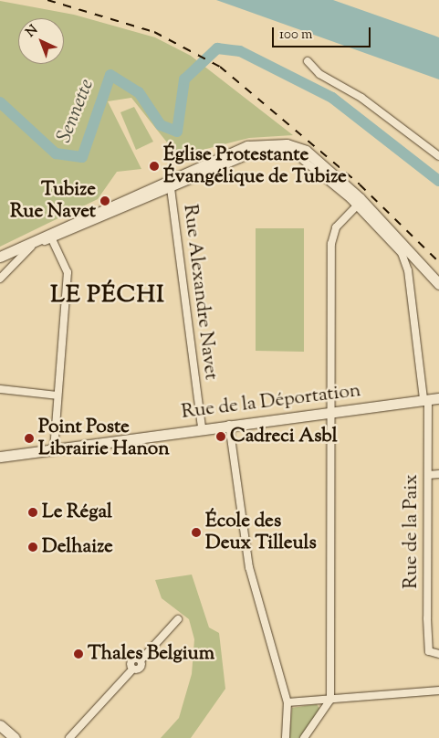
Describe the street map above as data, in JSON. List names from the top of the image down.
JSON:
{
  "streets": {
    "main road": ["Rue de la Déportation"],
    "street": ["Rue Alexandre Navet", "Rue de la Paix"]
  },
  "crossings": [
    ["Rue Alexandre Navet", "Rue de la Déportation"],
    ["Rue de la Déportation", "Rue de la Paix"]
  ],
  "districts": ["LE PÉCHI"],
  "water": ["Sennette"],
  "places": [
    "Église Protestante Évangélique de Tubize",
    "Tubize Rue Navet",
    "Cadreci Asbl",
    "Point Poste Librairie Hanon",
    "Le Régal",
    "École des Deux Tilleuls",
    "Delhaize",
    "Thales Belgium"
  ],
  "scale_bar": "100 m",
  "north": "top left"
}
